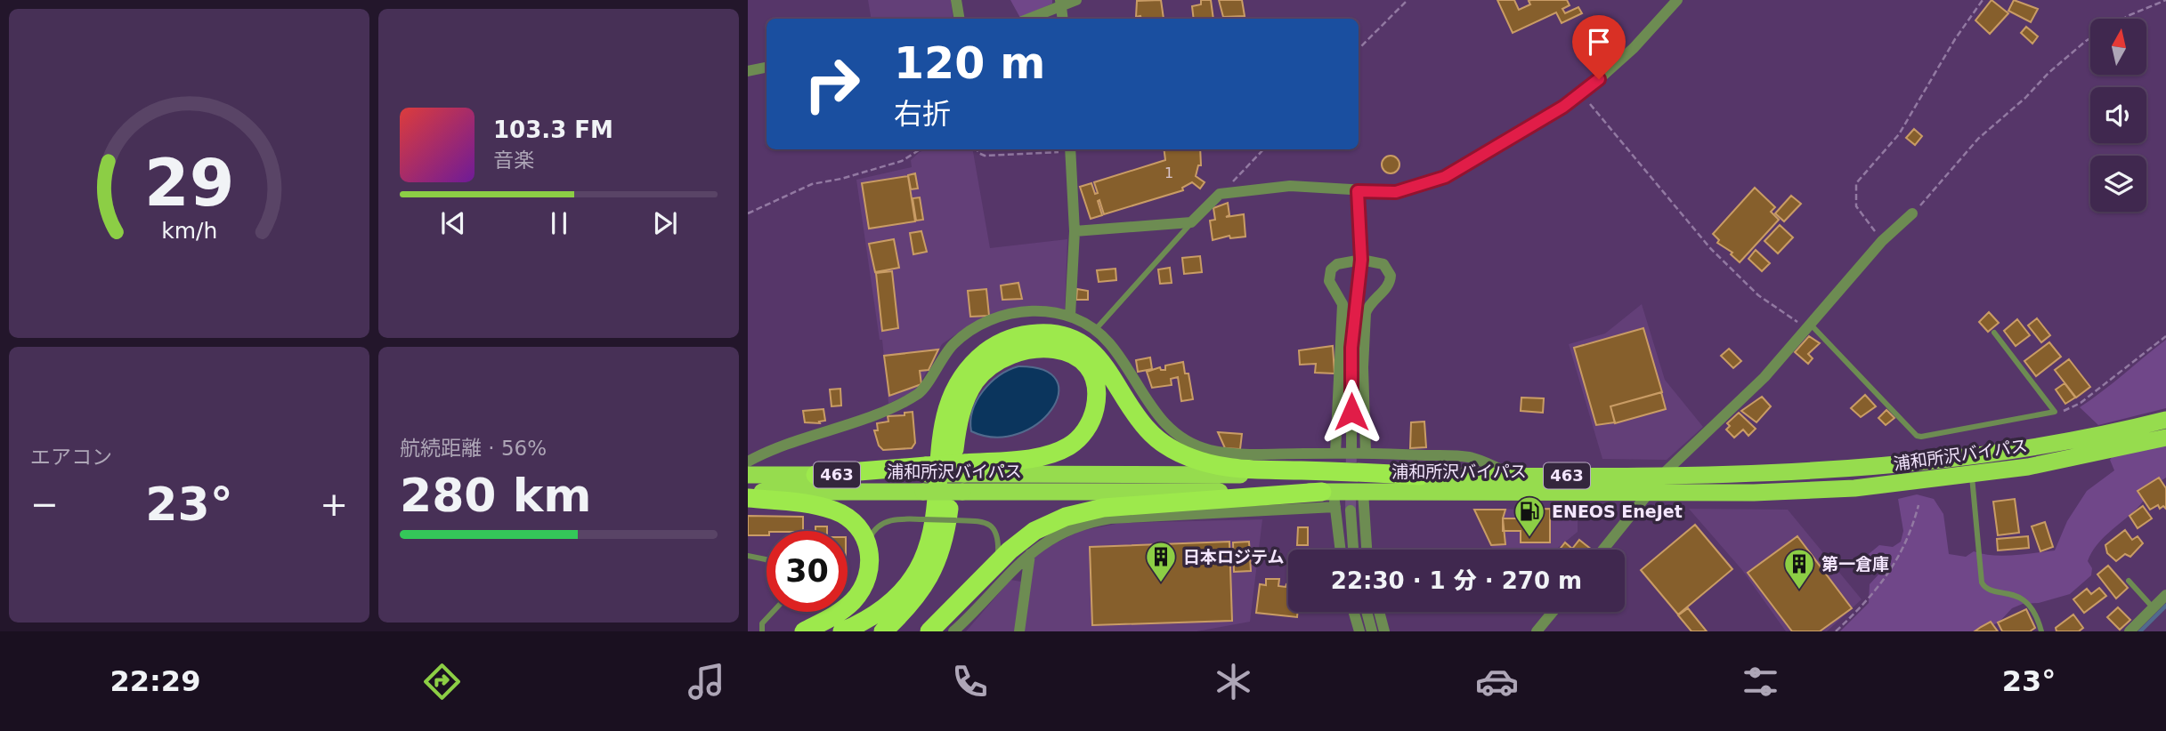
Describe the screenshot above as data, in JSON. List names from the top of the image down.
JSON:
{
  "streets": {
    "highway": ["浦和所沢バイパス", "463"]
  },
  "places": {
    "fuel station": ["ENEOS EneJet"],
    "building": ["日本ロジテム", "第一倉庫"]
  },
  "house_numbers": ["1"],
  "north": "top",
  "page": {
    "turn": ["120 m", "右折"],
    "song": ["103.3 FM", "音楽"],
    "tile": [
      "エアコン",
      ["航続距離 · 56%", "280 km"]
    ],
    "heat": ["−", "23°", "+"],
    "limit": "30",
    "trip": "22:30 · 1 分 · 270 m",
    "tabs": ["22:29", "23°"],
    "gauge": ["29", "km/h"]
  }
}
